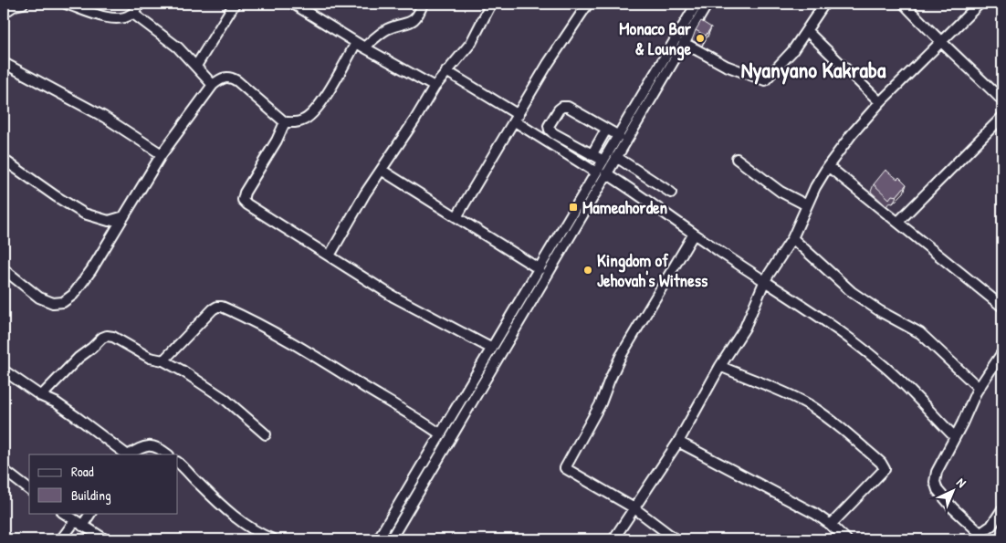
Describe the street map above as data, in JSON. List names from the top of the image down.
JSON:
{
  "districts": ["Nyanyano Kakraba"],
  "places": {
    "other": ["Monaco Bar & Lounge", "Kingdom of Jehovah's Witness"],
    "transit": ["Mameahorden"]
  },
  "legend": ["Road", "Building"],
  "north": "top right"
}
